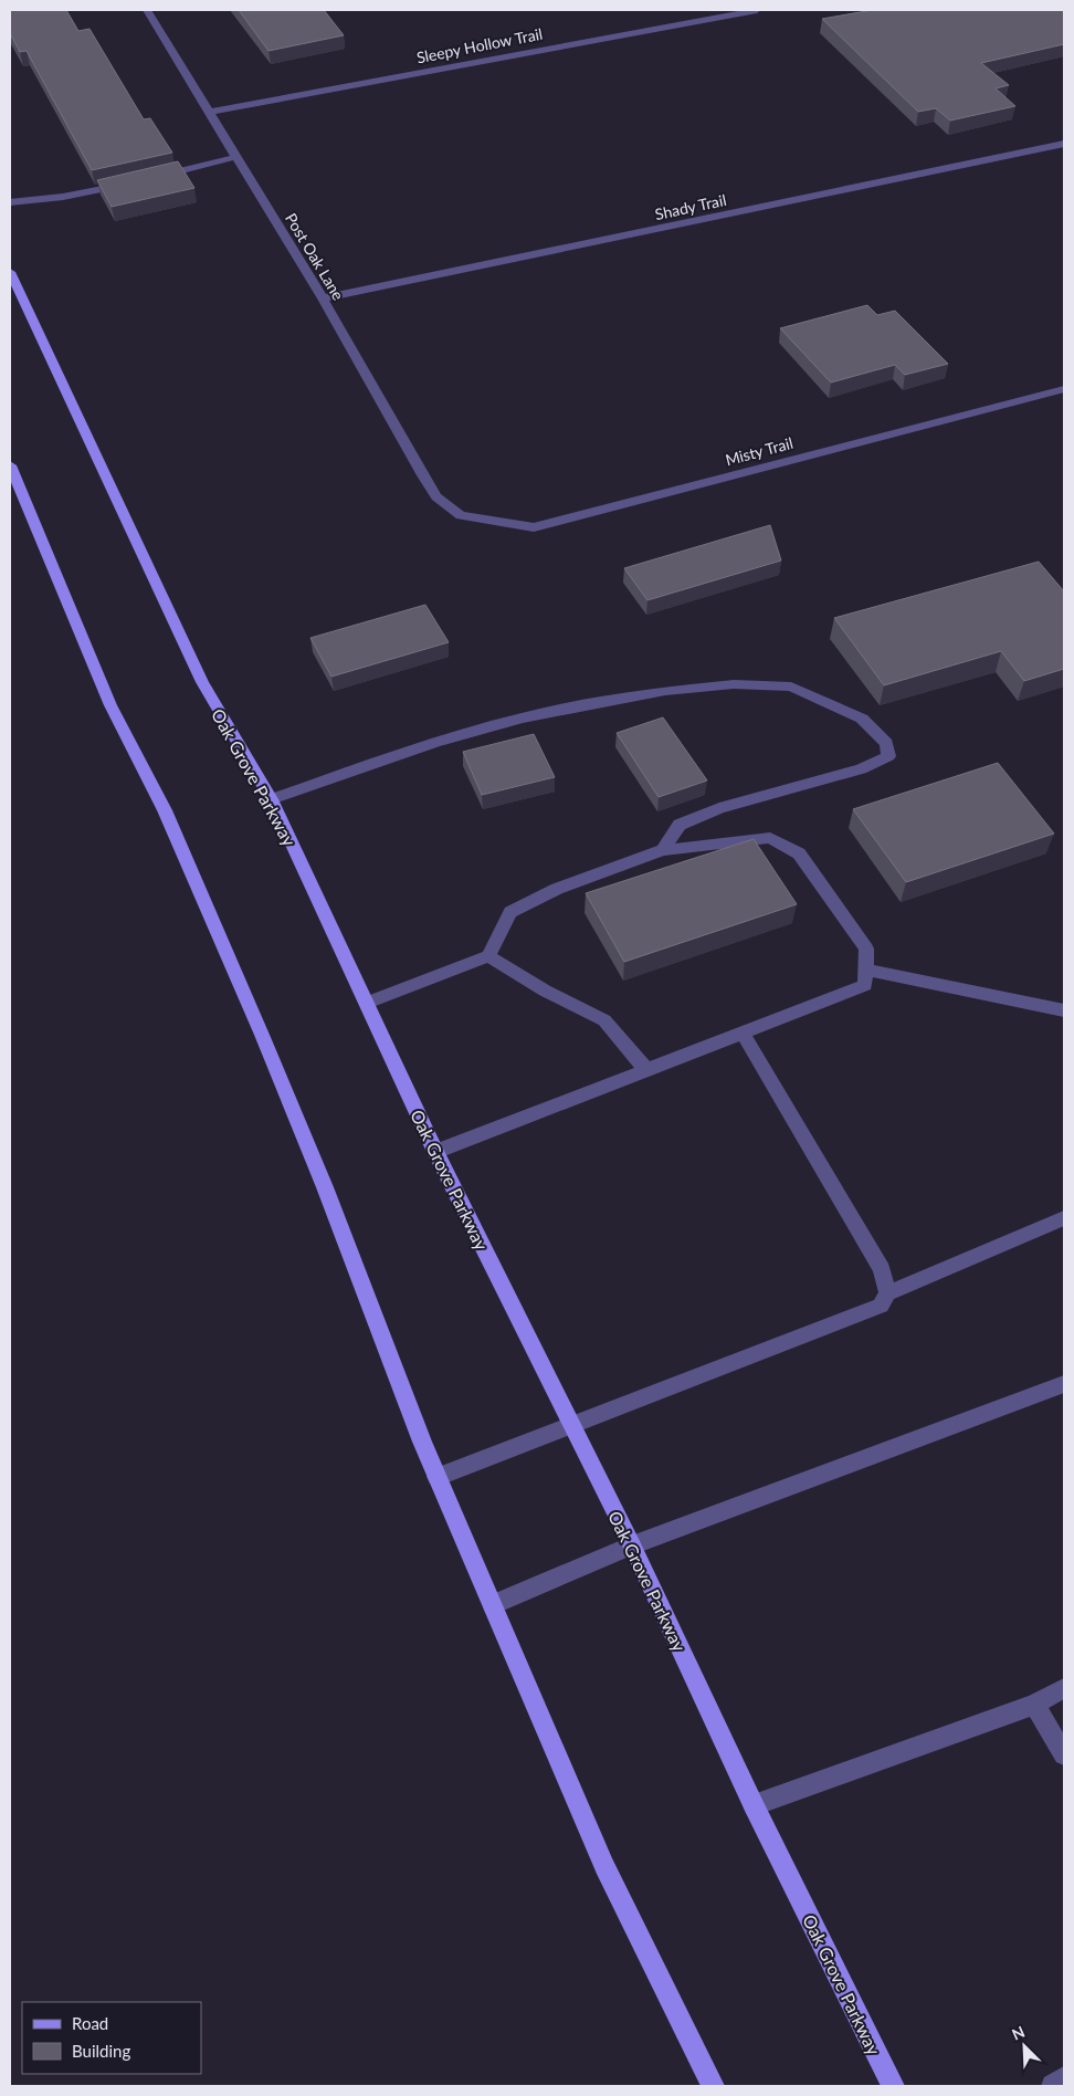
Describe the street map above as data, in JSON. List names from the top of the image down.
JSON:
{
  "streets": {
    "main road": ["Oak Grove Parkway"],
    "street": [
      "Sleepy Hollow Trail",
      "Shady Trail",
      "Post Oak Lane",
      "Misty Trail"
    ]
  },
  "crossings": [
    ["Sleepy Hollow Trail", "Post Oak Lane"],
    ["Shady Trail", "Post Oak Lane"],
    ["Post Oak Lane", "Misty Trail"]
  ],
  "legend": ["Road", "Building"],
  "north": "top left"
}
